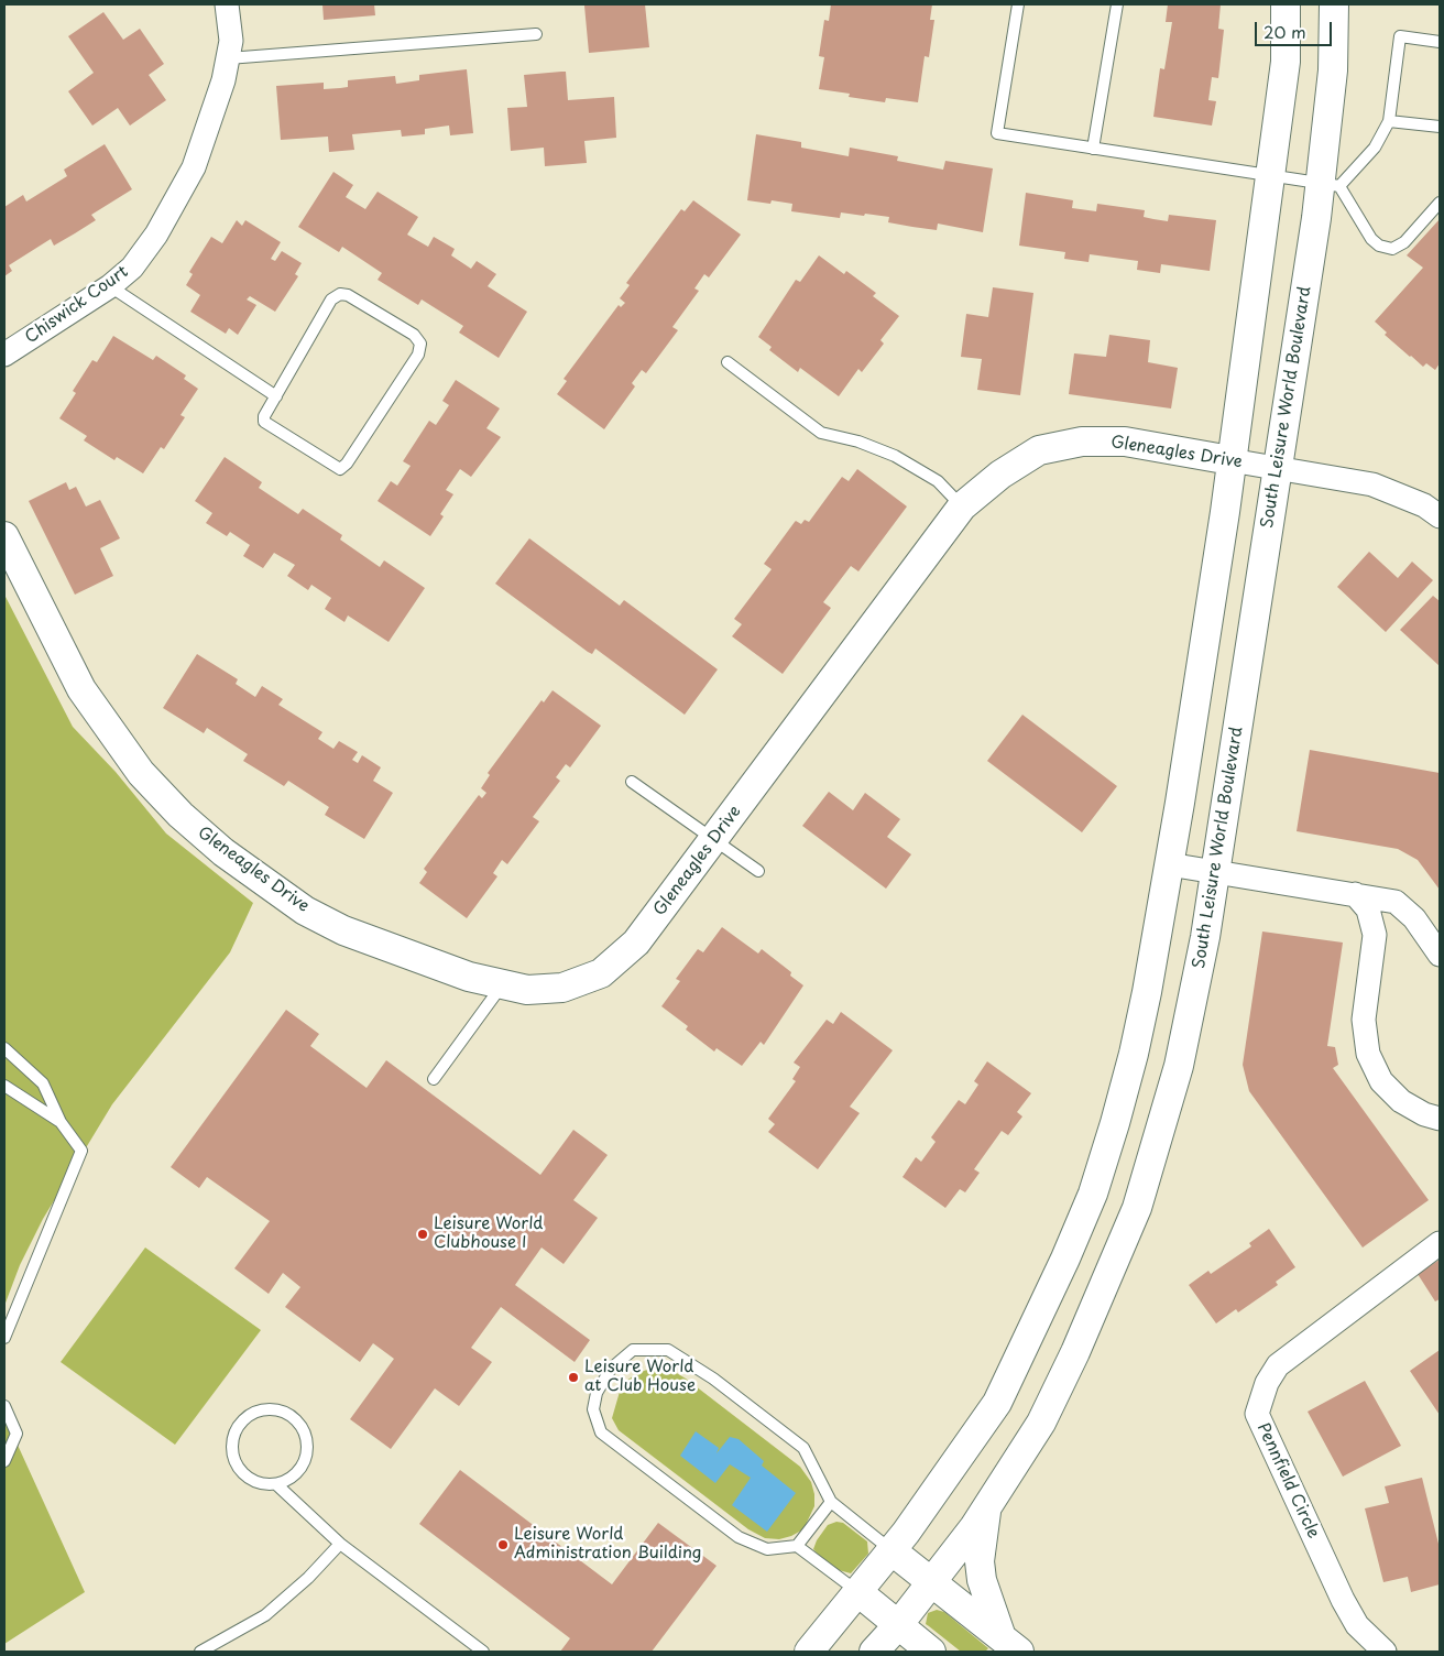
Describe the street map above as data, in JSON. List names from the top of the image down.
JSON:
{
  "streets": {
    "street": [
      "Chiswick Court",
      "South Leisure World Boulevard",
      "Gleneagles Drive",
      "Pennfield Circle"
    ]
  },
  "crossings": [
    ["South Leisure World Boulevard", "Gleneagles Drive"]
  ],
  "places": ["Leisure World Clubhouse I", "Leisure World at Club House", "Leisure World Administration Building"],
  "scale_bar": "20 m"
}
